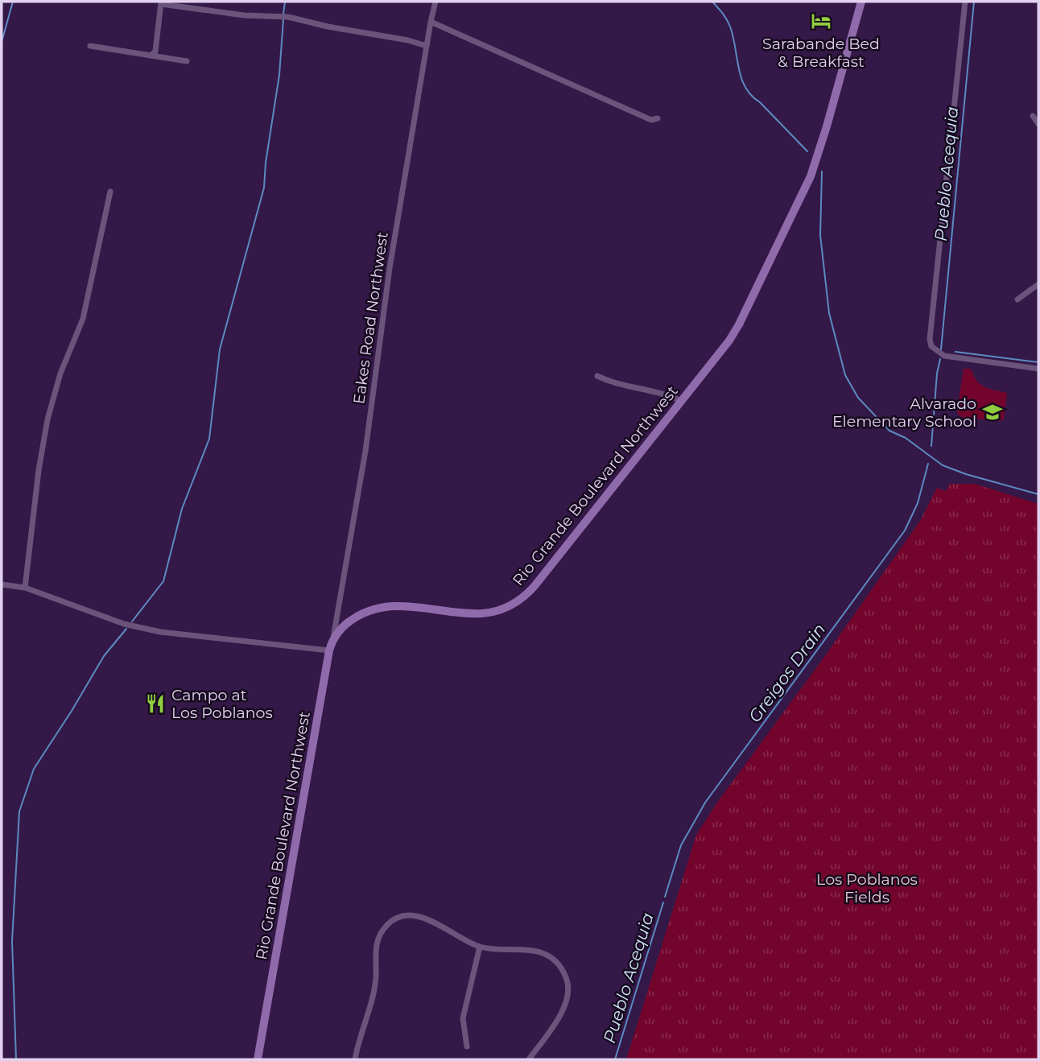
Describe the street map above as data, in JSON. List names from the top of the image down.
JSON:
{
  "streets": {
    "street": ["Eakes Road Northwest", "Rio Grande Boulevard Northwest"]
  },
  "crossings": [
    ["Eakes Road Northwest", "Rio Grande Boulevard Northwest"]
  ],
  "water": ["Pueblo Acequia", "Greigos Drain"],
  "parks": ["Los Poblanos Fields"],
  "places": {
    "hotel": ["Sarabande Bed & Breakfast"],
    "school or university": ["Alvarado Elementary School"],
    "restaurant": ["Campo at Los Poblanos"]
  }
}
